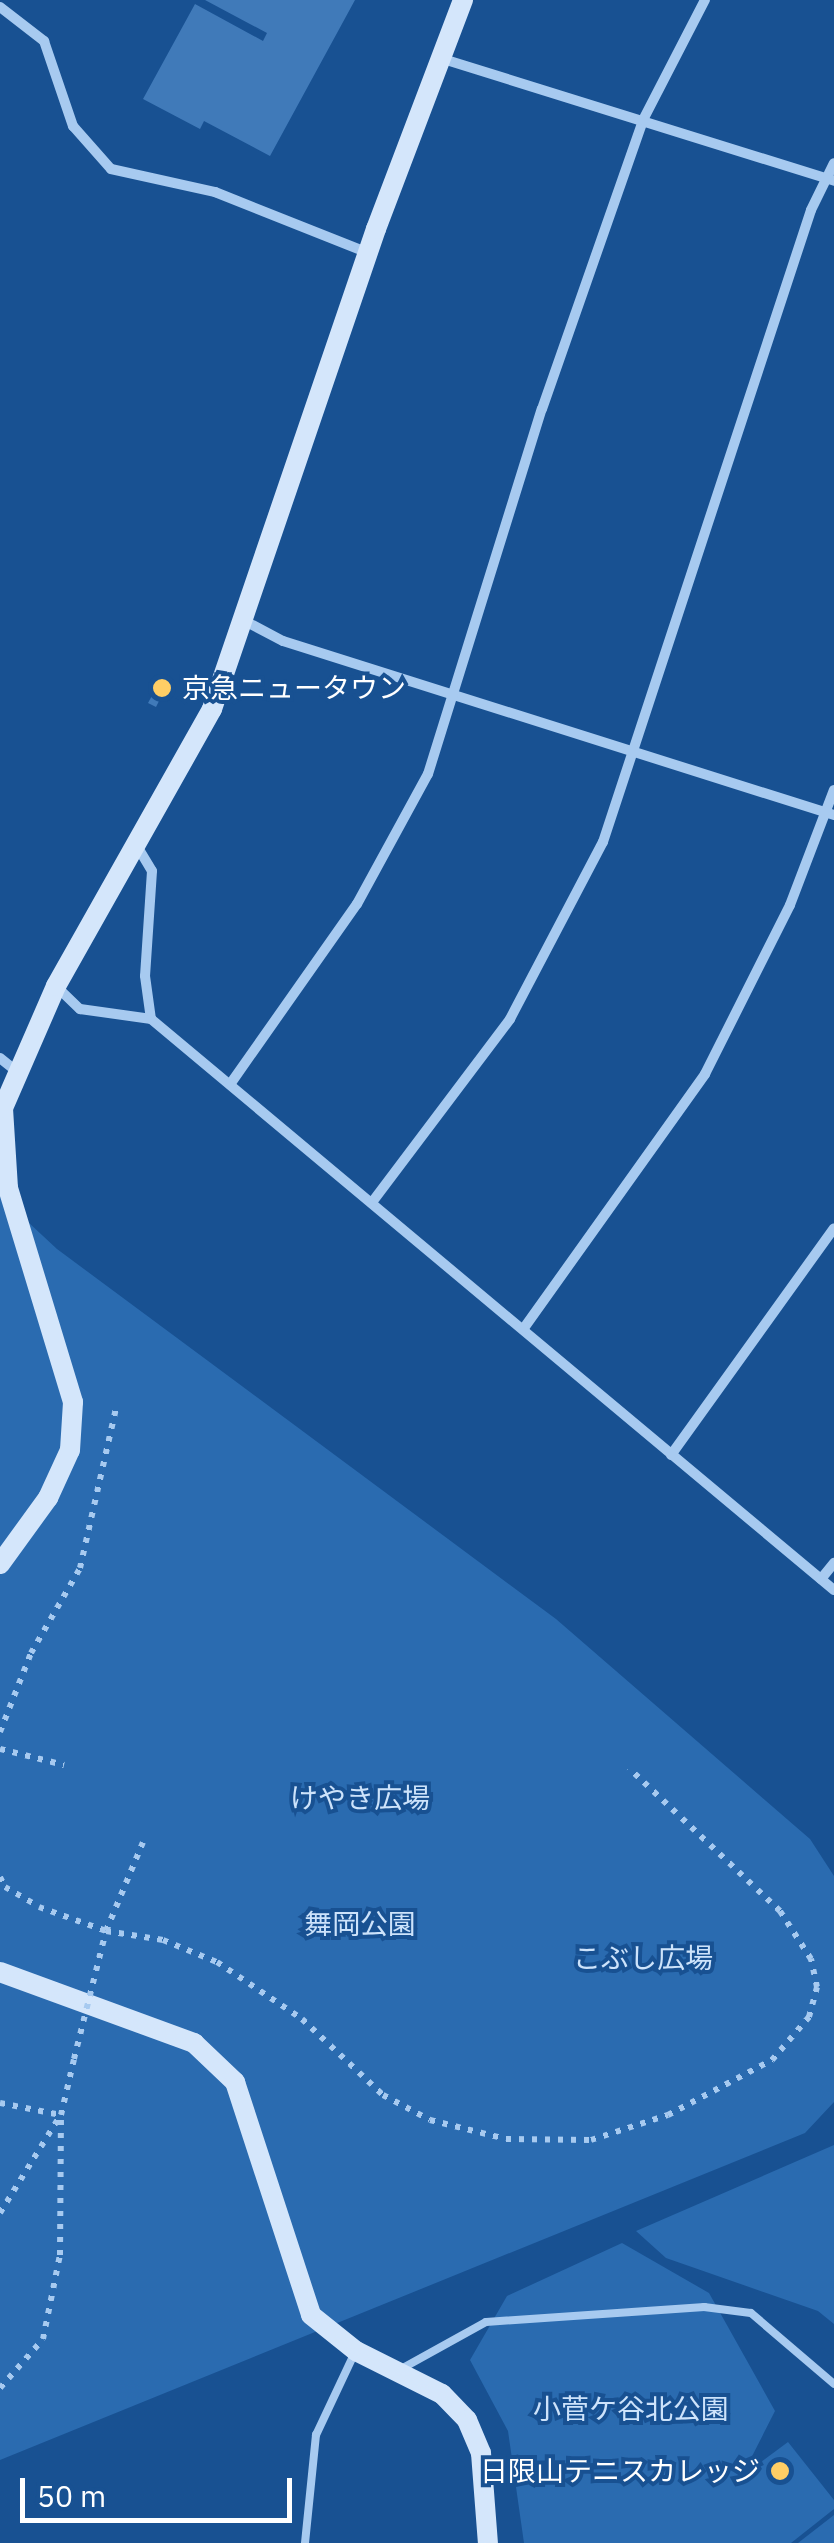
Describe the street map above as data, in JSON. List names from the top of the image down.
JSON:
{
  "parks": [
    "けやき広場",
    "舞岡公園",
    "こぶし広場",
    "小菅ケ谷北公園"
  ],
  "places": ["京急ニュータウン", "日限山テニスカレッジ"],
  "scale_bar": "50 m"
}
